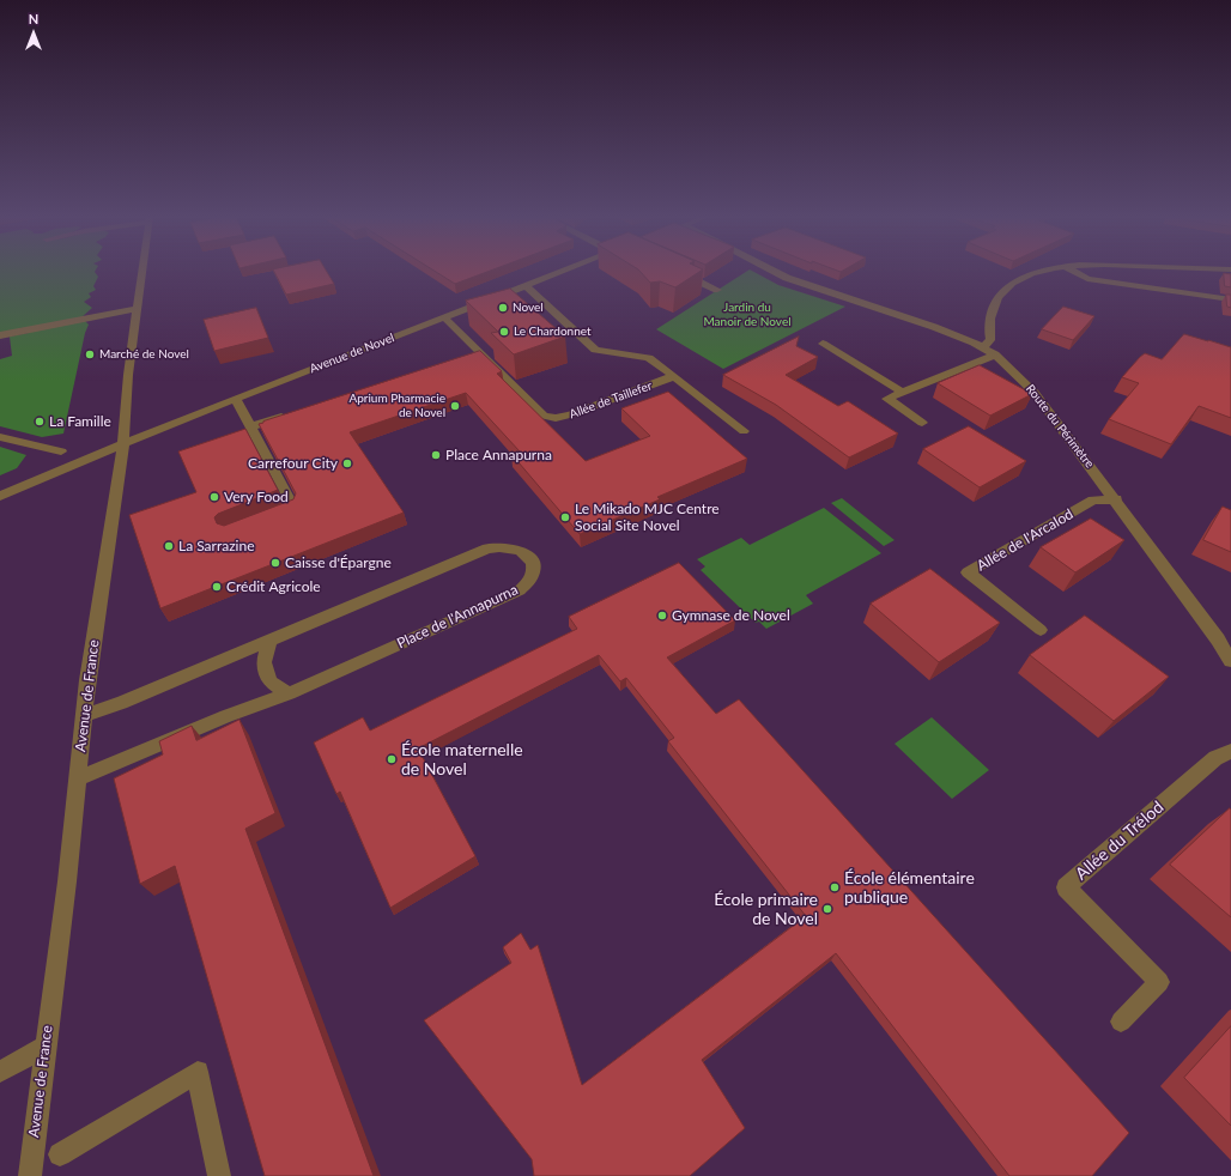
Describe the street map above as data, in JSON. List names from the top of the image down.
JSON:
{
  "streets": {
    "street": [
      "Avenue de Novel",
      "Allée de Taillefer",
      "Route du Périmètre",
      "Allée de l'Arcalod",
      "Place de l'Annapurna",
      "Avenue de France",
      "Allée du Trélod"
    ]
  },
  "crossings": [
    ["Avenue de Novel", "Allée de Taillefer"],
    ["Avenue de Novel", "Avenue de France"],
    ["Route du Périmètre", "Allée de l'Arcalod"],
    ["Place de l'Annapurna", "Avenue de France"]
  ],
  "parks": ["Jardin du Manoir de Novel"],
  "places": [
    "Novel",
    "Le Chardonnet",
    "Marché de Novel",
    "Aprium Pharmacie de Novel",
    "La Famille",
    "Place Annapurna",
    "Carrefour City",
    "Very Food",
    "Le Mikado MJC Centre Social Site Novel",
    "La Sarrazine",
    "Caisse d'Épargne",
    "Crédit Agricole",
    "Gymnase de Novel",
    "École maternelle de Novel",
    "École élémentaire publique",
    "École primaire de Novel"
  ],
  "north": "top"
}
